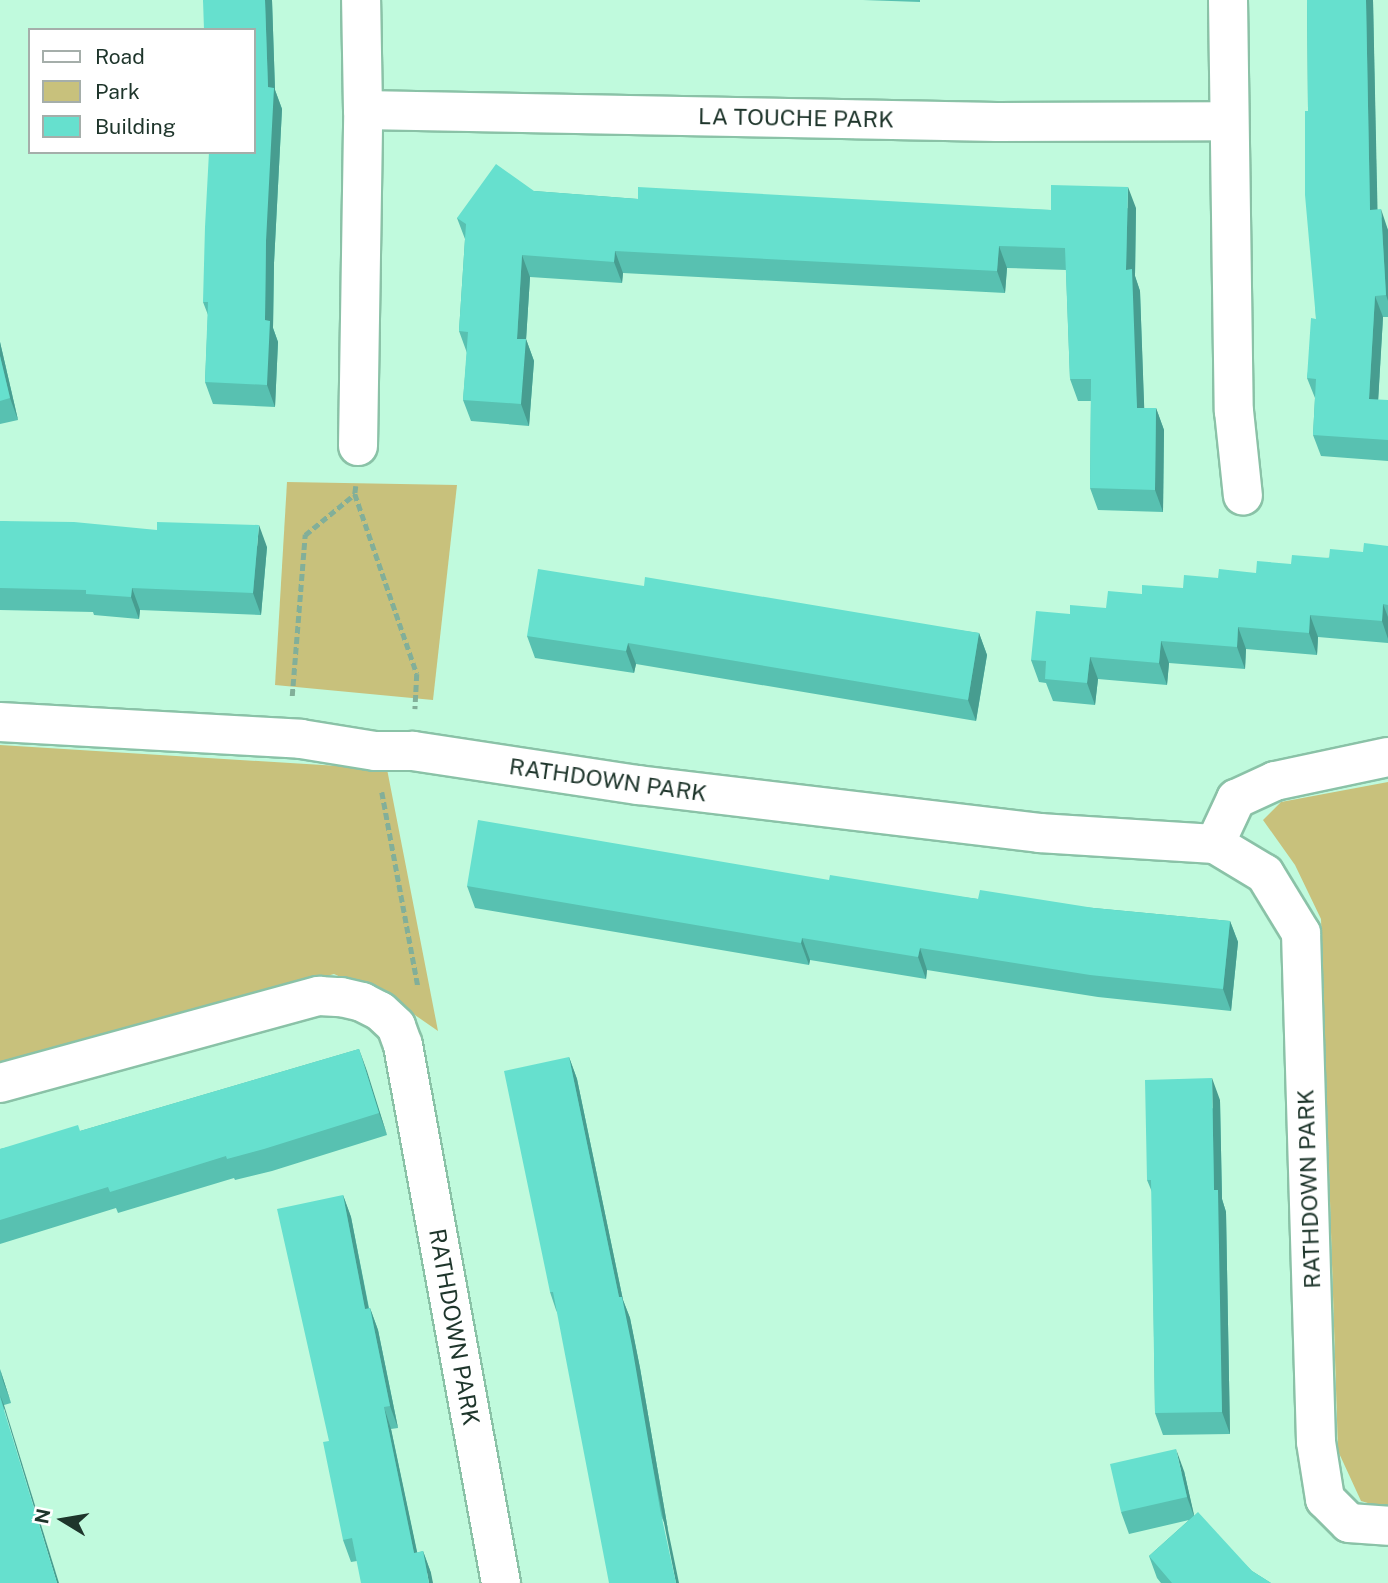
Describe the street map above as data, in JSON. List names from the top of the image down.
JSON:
{
  "streets": {
    "street": ["LA TOUCHE PARK", "RATHDOWN PARK"]
  },
  "legend": ["Road", "Park", "Building"],
  "north": "left"
}
